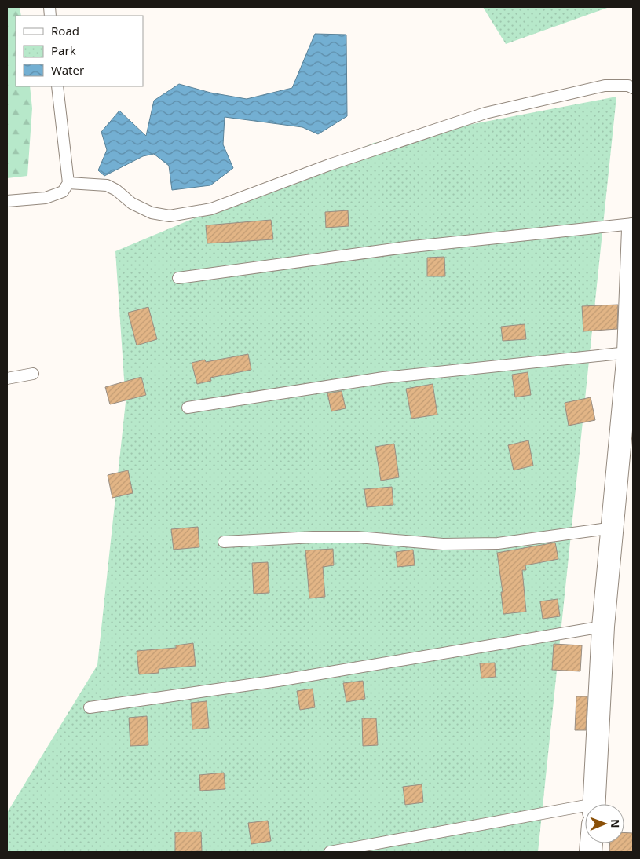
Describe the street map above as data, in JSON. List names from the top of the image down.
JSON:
{
  "legend": ["Road", "Park", "Water"],
  "north": "right"
}
